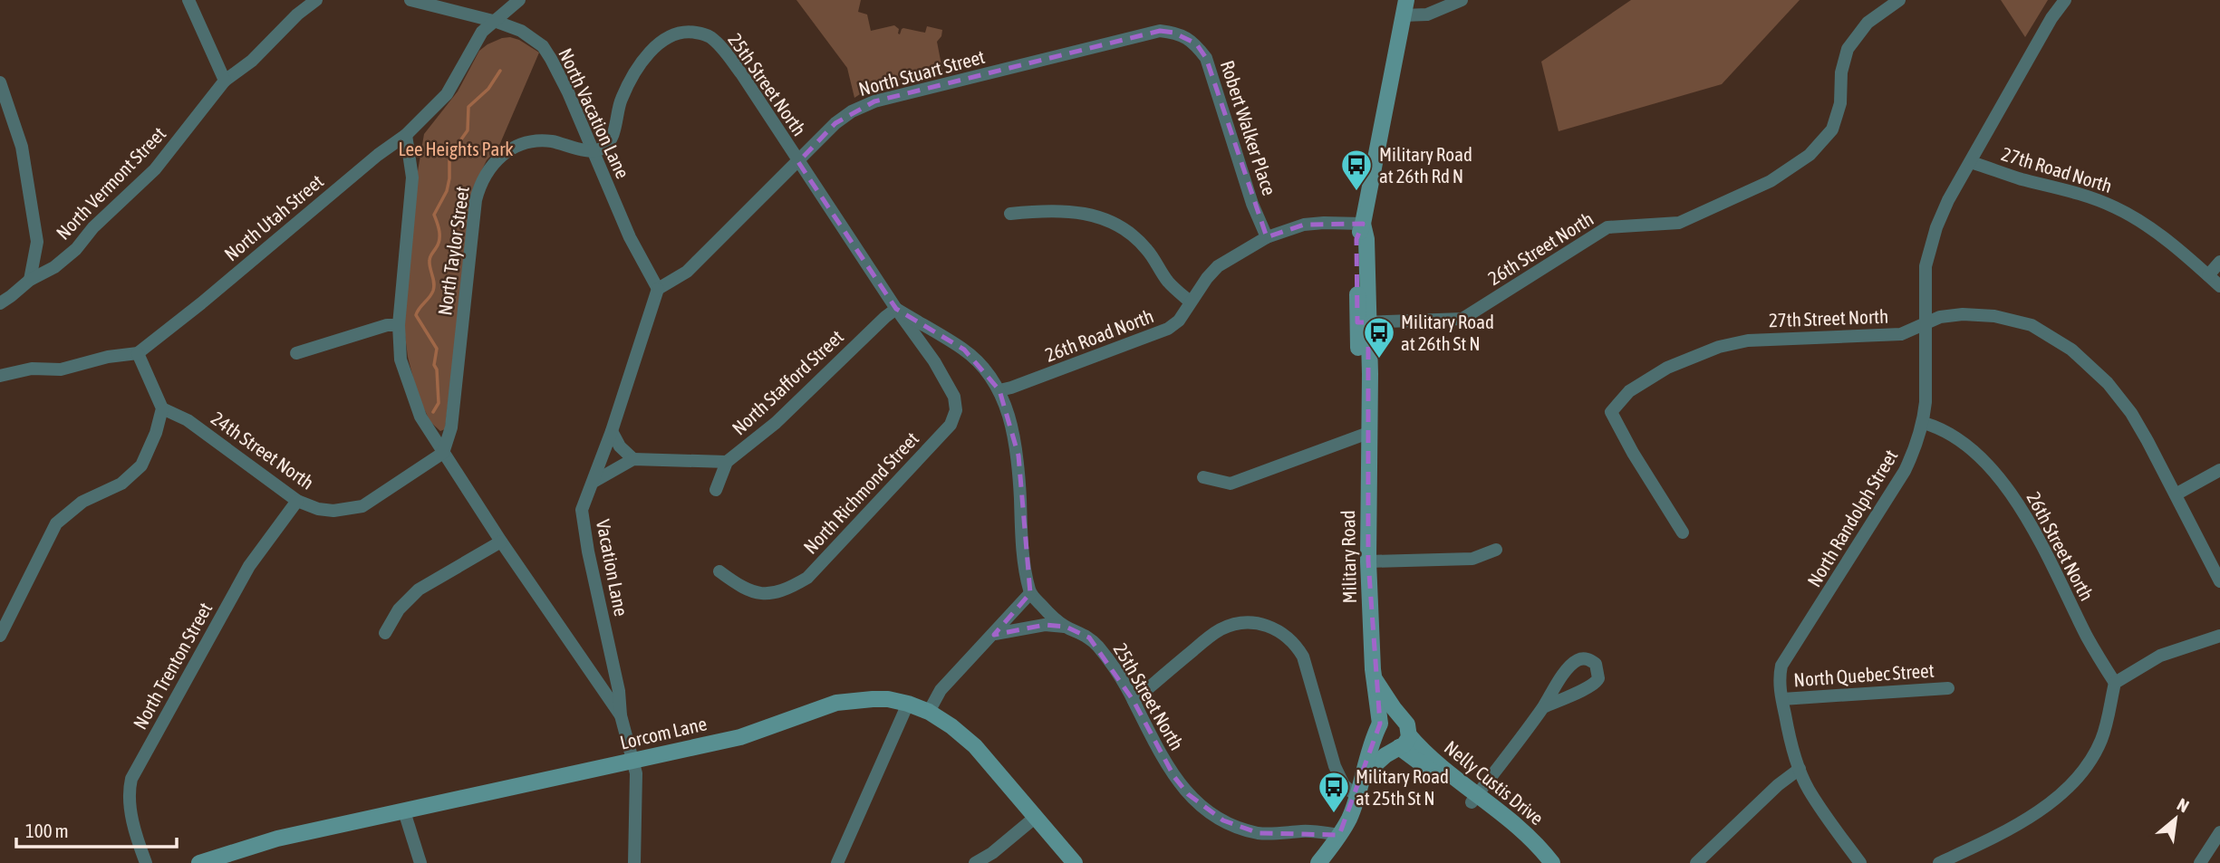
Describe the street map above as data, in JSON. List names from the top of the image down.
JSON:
{
  "streets": {
    "street": [
      "North Stuart Street",
      "25th Street North",
      "North Vacation Lane",
      "Robert Walker Place",
      "27th Road North",
      "North Vermont Street",
      "North Utah Street",
      "26th Street North",
      "North Taylor Street",
      "27th Street North",
      "26th Road North",
      "North Stafford Street",
      "24th Street North",
      "North Richmond Street",
      "North Randolph Street",
      "Military Road",
      "Vacation Lane",
      "North Trenton Street",
      "North Quebec Street",
      "Lorcom Lane",
      "Nelly Custis Drive"
    ]
  },
  "crossings": [
    ["North Stuart Street", "25th Street North"],
    ["North Stuart Street", "North Vacation Lane"],
    ["North Stuart Street", "Robert Walker Place"],
    ["North Stuart Street", "Vacation Lane"],
    ["25th Street North", "North Vacation Lane"],
    ["25th Street North", "North Taylor Street"],
    ["25th Street North", "26th Road North"],
    ["25th Street North", "North Stafford Street"],
    ["25th Street North", "North Richmond Street"],
    ["25th Street North", "Military Road"],
    ["North Vacation Lane", "North Utah Street"],
    ["North Vacation Lane", "North Taylor Street"],
    ["North Vacation Lane", "Vacation Lane"],
    ["Robert Walker Place", "26th Road North"],
    ["27th Road North", "North Randolph Street"],
    ["26th Street North", "North Randolph Street"],
    ["26th Street North", "Military Road"],
    ["North Taylor Street", "24th Street North"],
    ["27th Street North", "North Randolph Street"],
    ["26th Road North", "Military Road"],
    ["24th Street North", "North Trenton Street"],
    ["North Randolph Street", "North Quebec Street"],
    ["Military Road", "Nelly Custis Drive"],
    ["Vacation Lane", "Lorcom Lane"]
  ],
  "parks": ["Lee Heights Park"],
  "places": {
    "bus stop": ["Military Road at 26th Rd N", "Military Road at 26th St N", "Military Road at 25th St N"]
  },
  "scale_bar": "100 m",
  "north": "top right"
}
